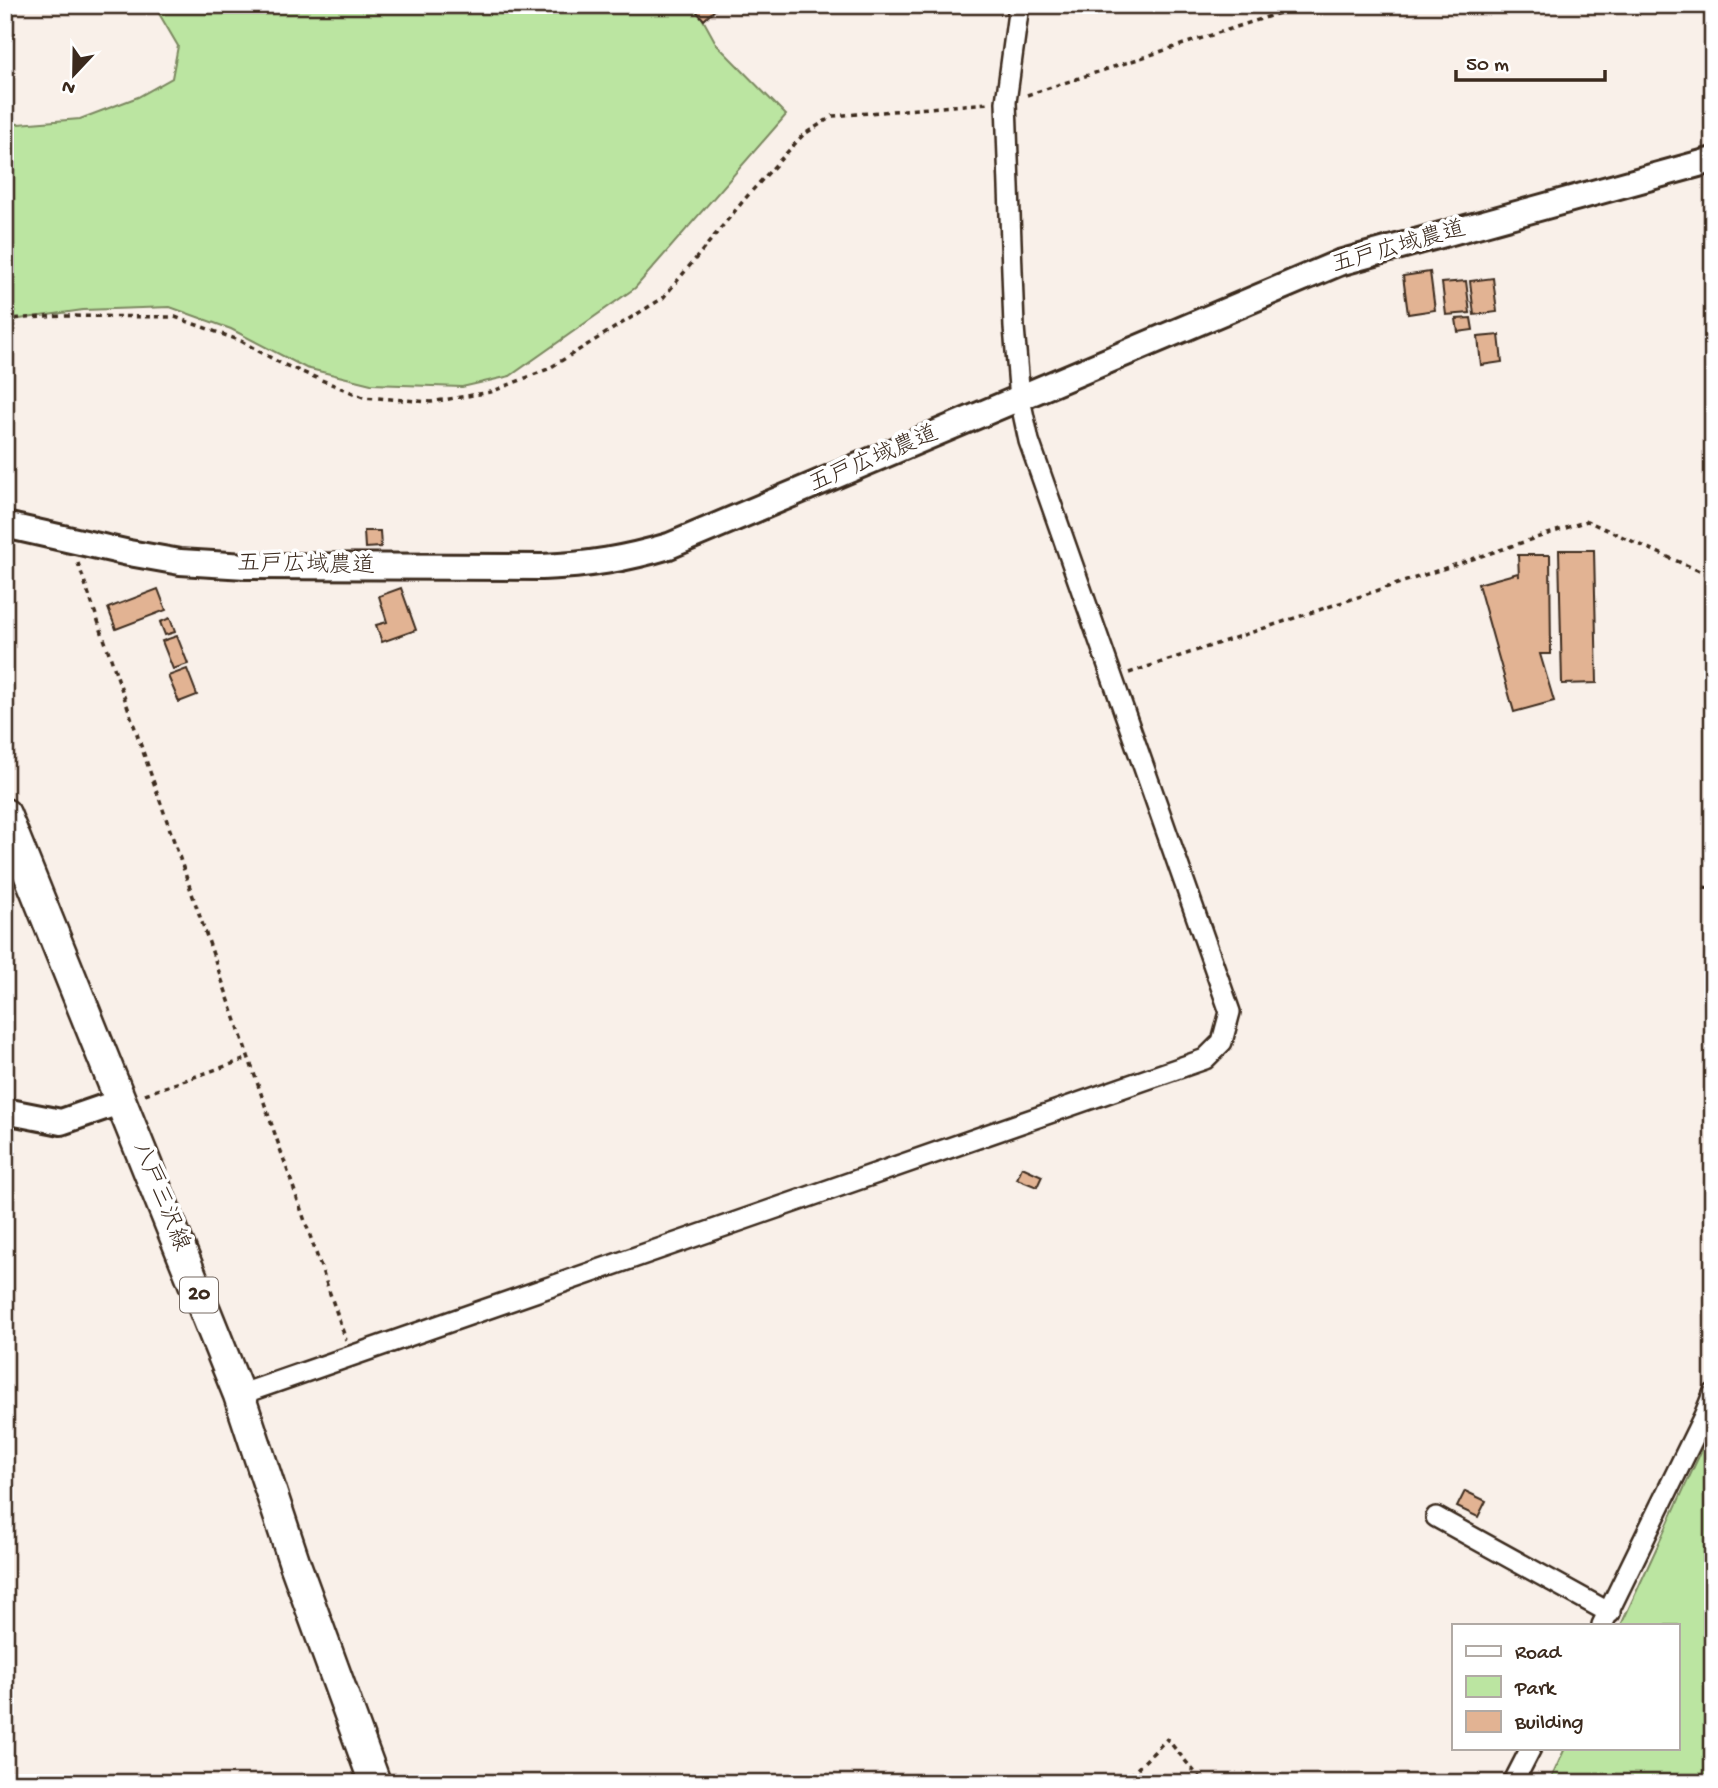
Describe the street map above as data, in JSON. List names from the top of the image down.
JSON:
{
  "streets": {
    "main road": ["八戸三沢線", "20"],
    "street": ["五戸広域農道"]
  },
  "legend": ["Road", "Park", "Building"],
  "scale_bar": "50 m",
  "north": "bottom"
}
